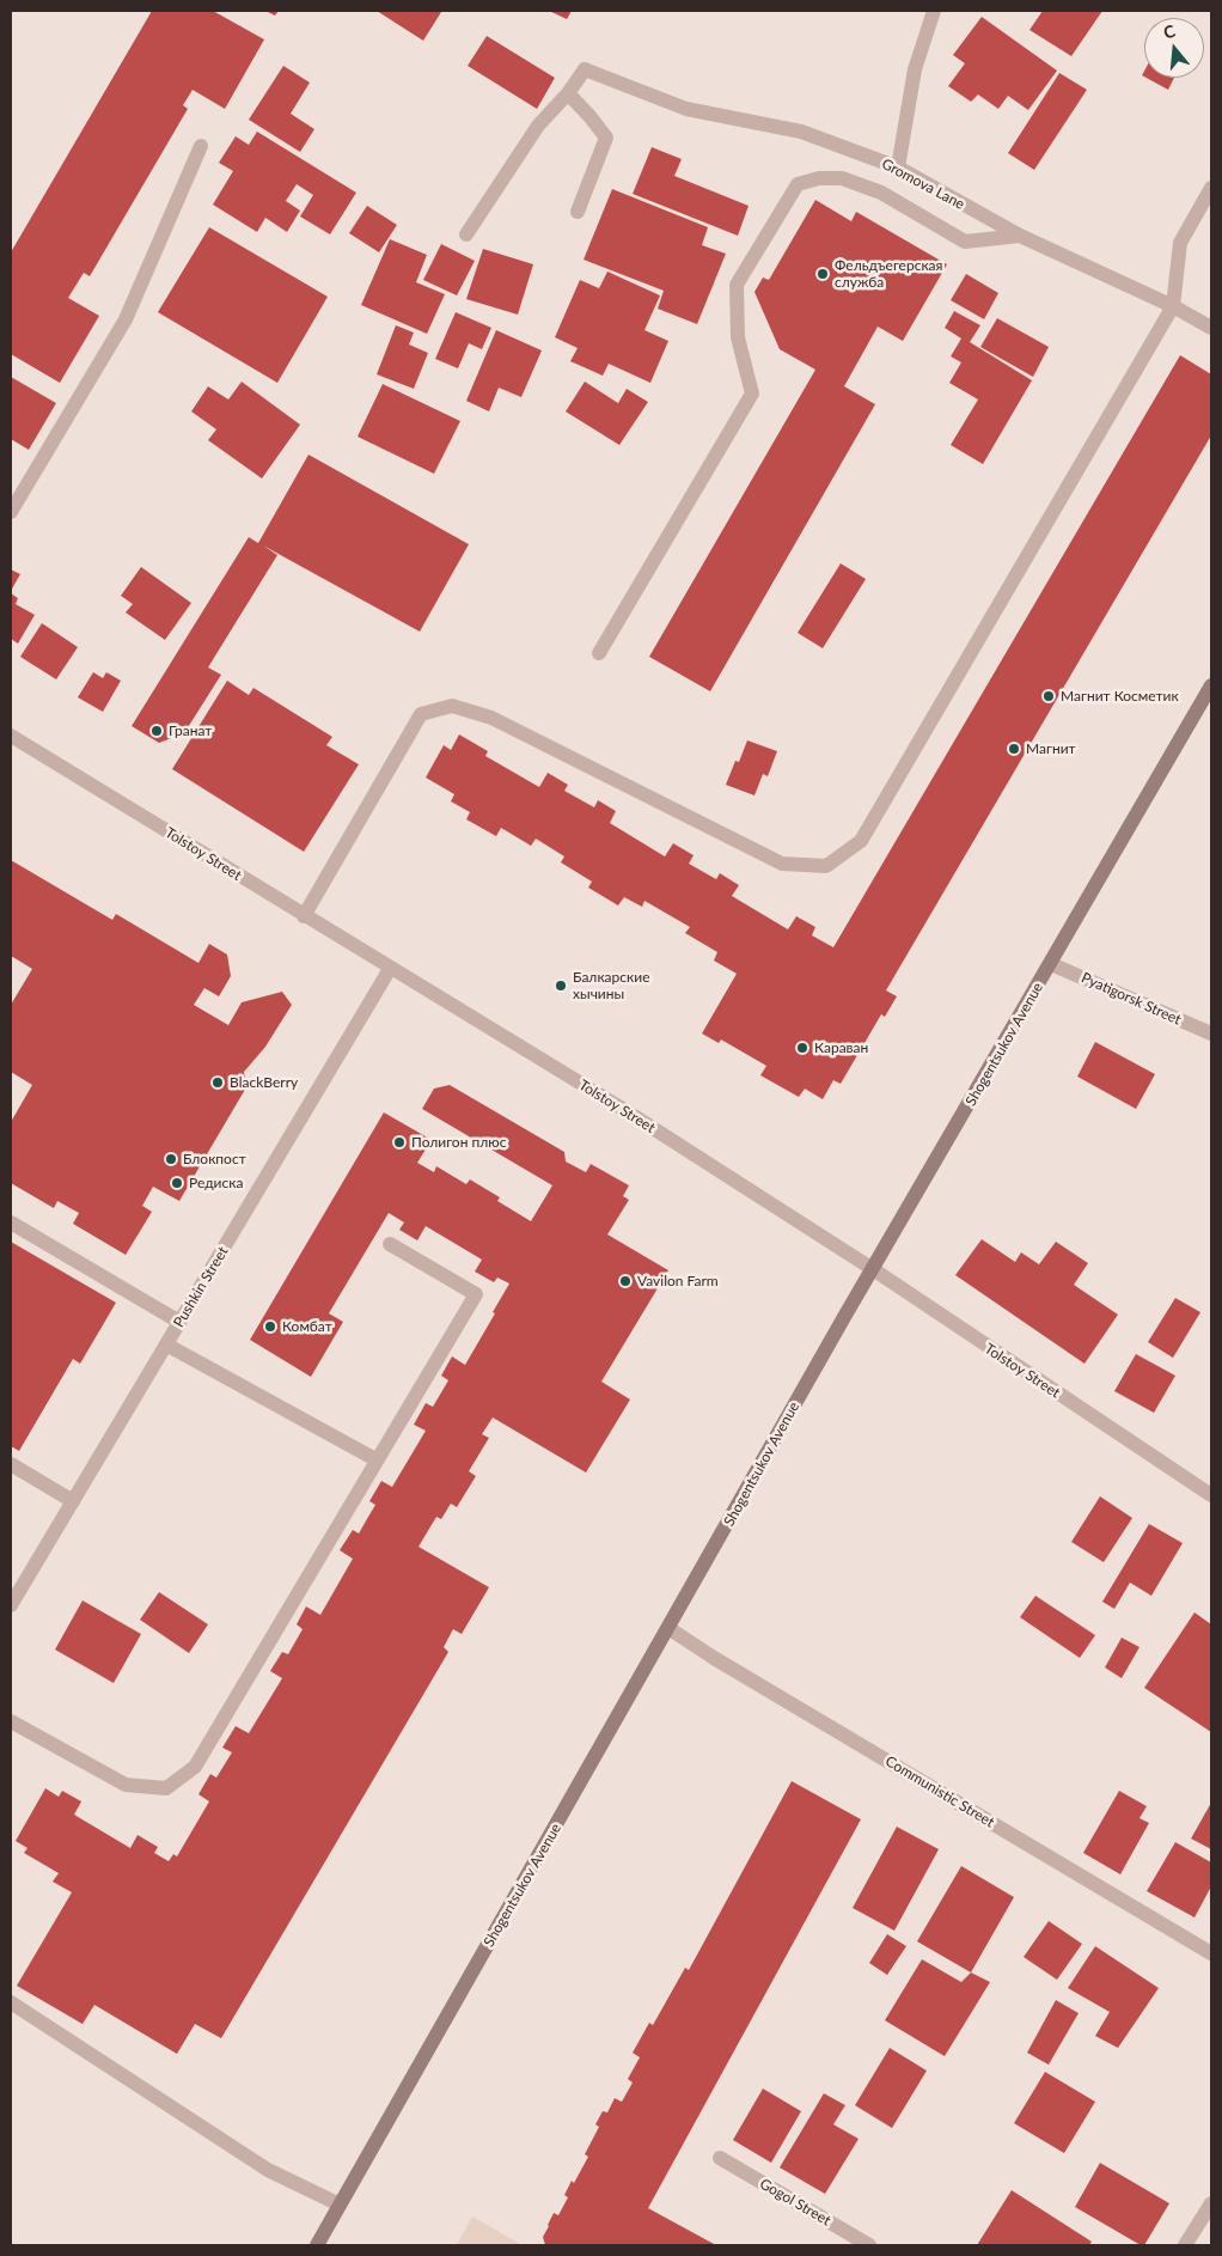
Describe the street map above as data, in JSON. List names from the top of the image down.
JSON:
{
  "streets": {
    "main road": ["Shogentsukov Avenue"],
    "street": [
      "Gromova Lane",
      "Tolstoy Street",
      "Pyatigorsk Street",
      "Pushkin Street",
      "Communistic Street",
      "Gogol Street"
    ]
  },
  "crossings": [
    ["Tolstoy Street", "Shogentsukov Avenue"],
    ["Tolstoy Street", "Pushkin Street"],
    ["Pyatigorsk Street", "Shogentsukov Avenue"],
    ["Shogentsukov Avenue", "Communistic Street"]
  ],
  "places": [
    "Фельдъегерская служба",
    "Магнит Косметик",
    "Гранат",
    "Магнит",
    "Балкарские хычины",
    "Караван",
    "BlackBerry",
    "Полигон плюс",
    "Блокпост",
    "Редиска",
    "Vavilon Farm",
    "Комбат"
  ],
  "north": "top"
}
